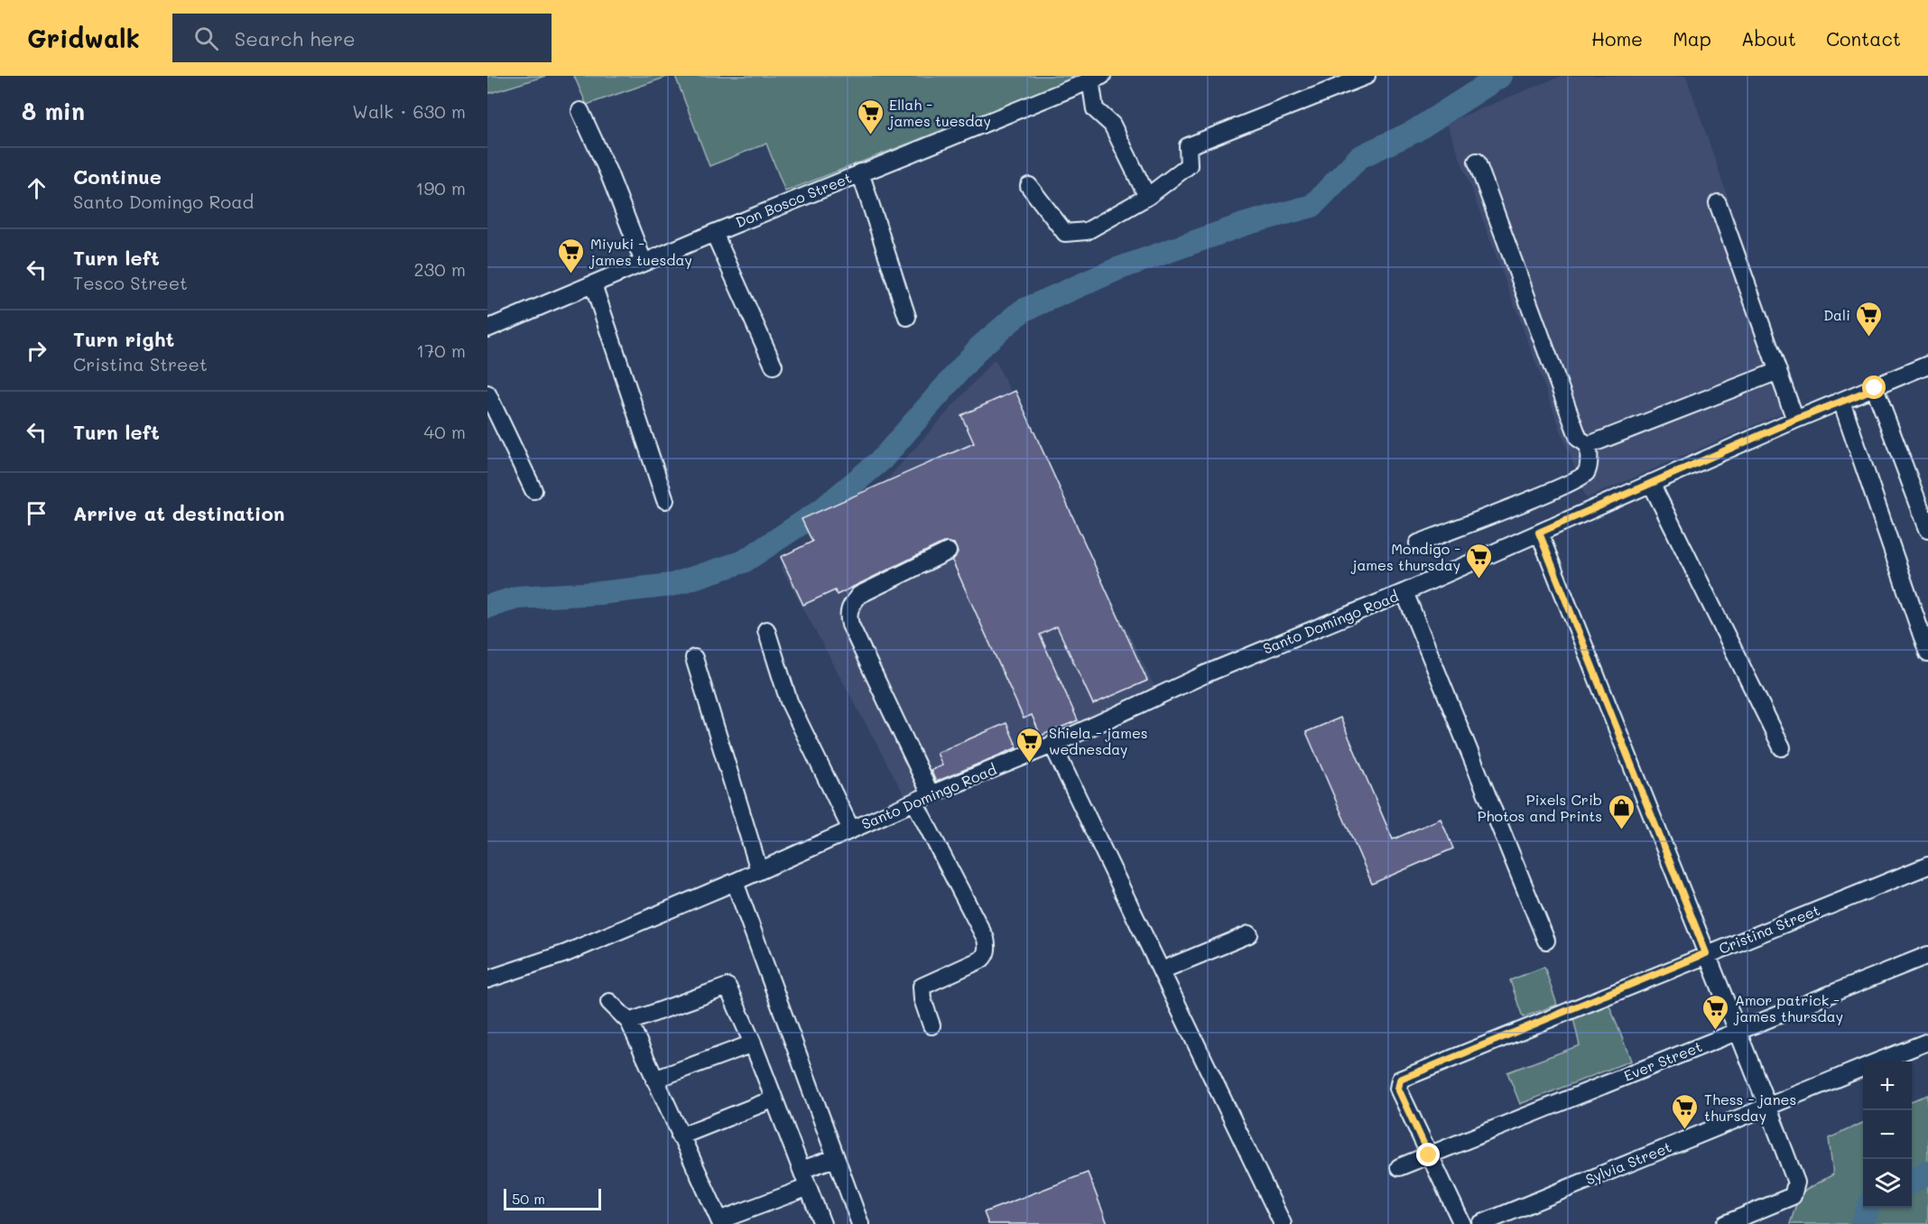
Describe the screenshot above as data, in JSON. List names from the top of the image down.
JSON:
{
  "streets": {
    "street": [
      "Don Bosco Street",
      "Santo Domingo Road",
      "Cristina Street",
      "Ever Street",
      "Sylvia Street"
    ]
  },
  "crossings": [
    ["Cristina Street", "Ever Street"]
  ],
  "places": {
    "supermarket": [
      "Ellah - james tuesday",
      "Miyuki - james tuesday",
      "Dali",
      "Mondigo - james thursday",
      "Shiela - james wednesday",
      "Amor patrick - james thursday",
      "Thess - janes thursday"
    ],
    "shop": ["Pixels Crib Photos and Prints"]
  },
  "scale_bar": "50 m",
  "page": {
    "header": "Gridwalk",
    "search": "Search here",
    "nav": [
      "Home",
      "Map",
      "About",
      "Contact"
    ],
    "heading": ["8 min", "Walk · 630 m"],
    "list": [
      ["Continue", "Santo Domingo Road", "190 m"],
      ["Turn left", "Tesco Street", "230 m"],
      ["Turn right", "Cristina Street", "170 m"],
      ["Turn left", "40 m"],
      "Arrive at destination"
    ],
    "map_buttons": ["+", "−"],
    "scale": "50 m"
  }
}
